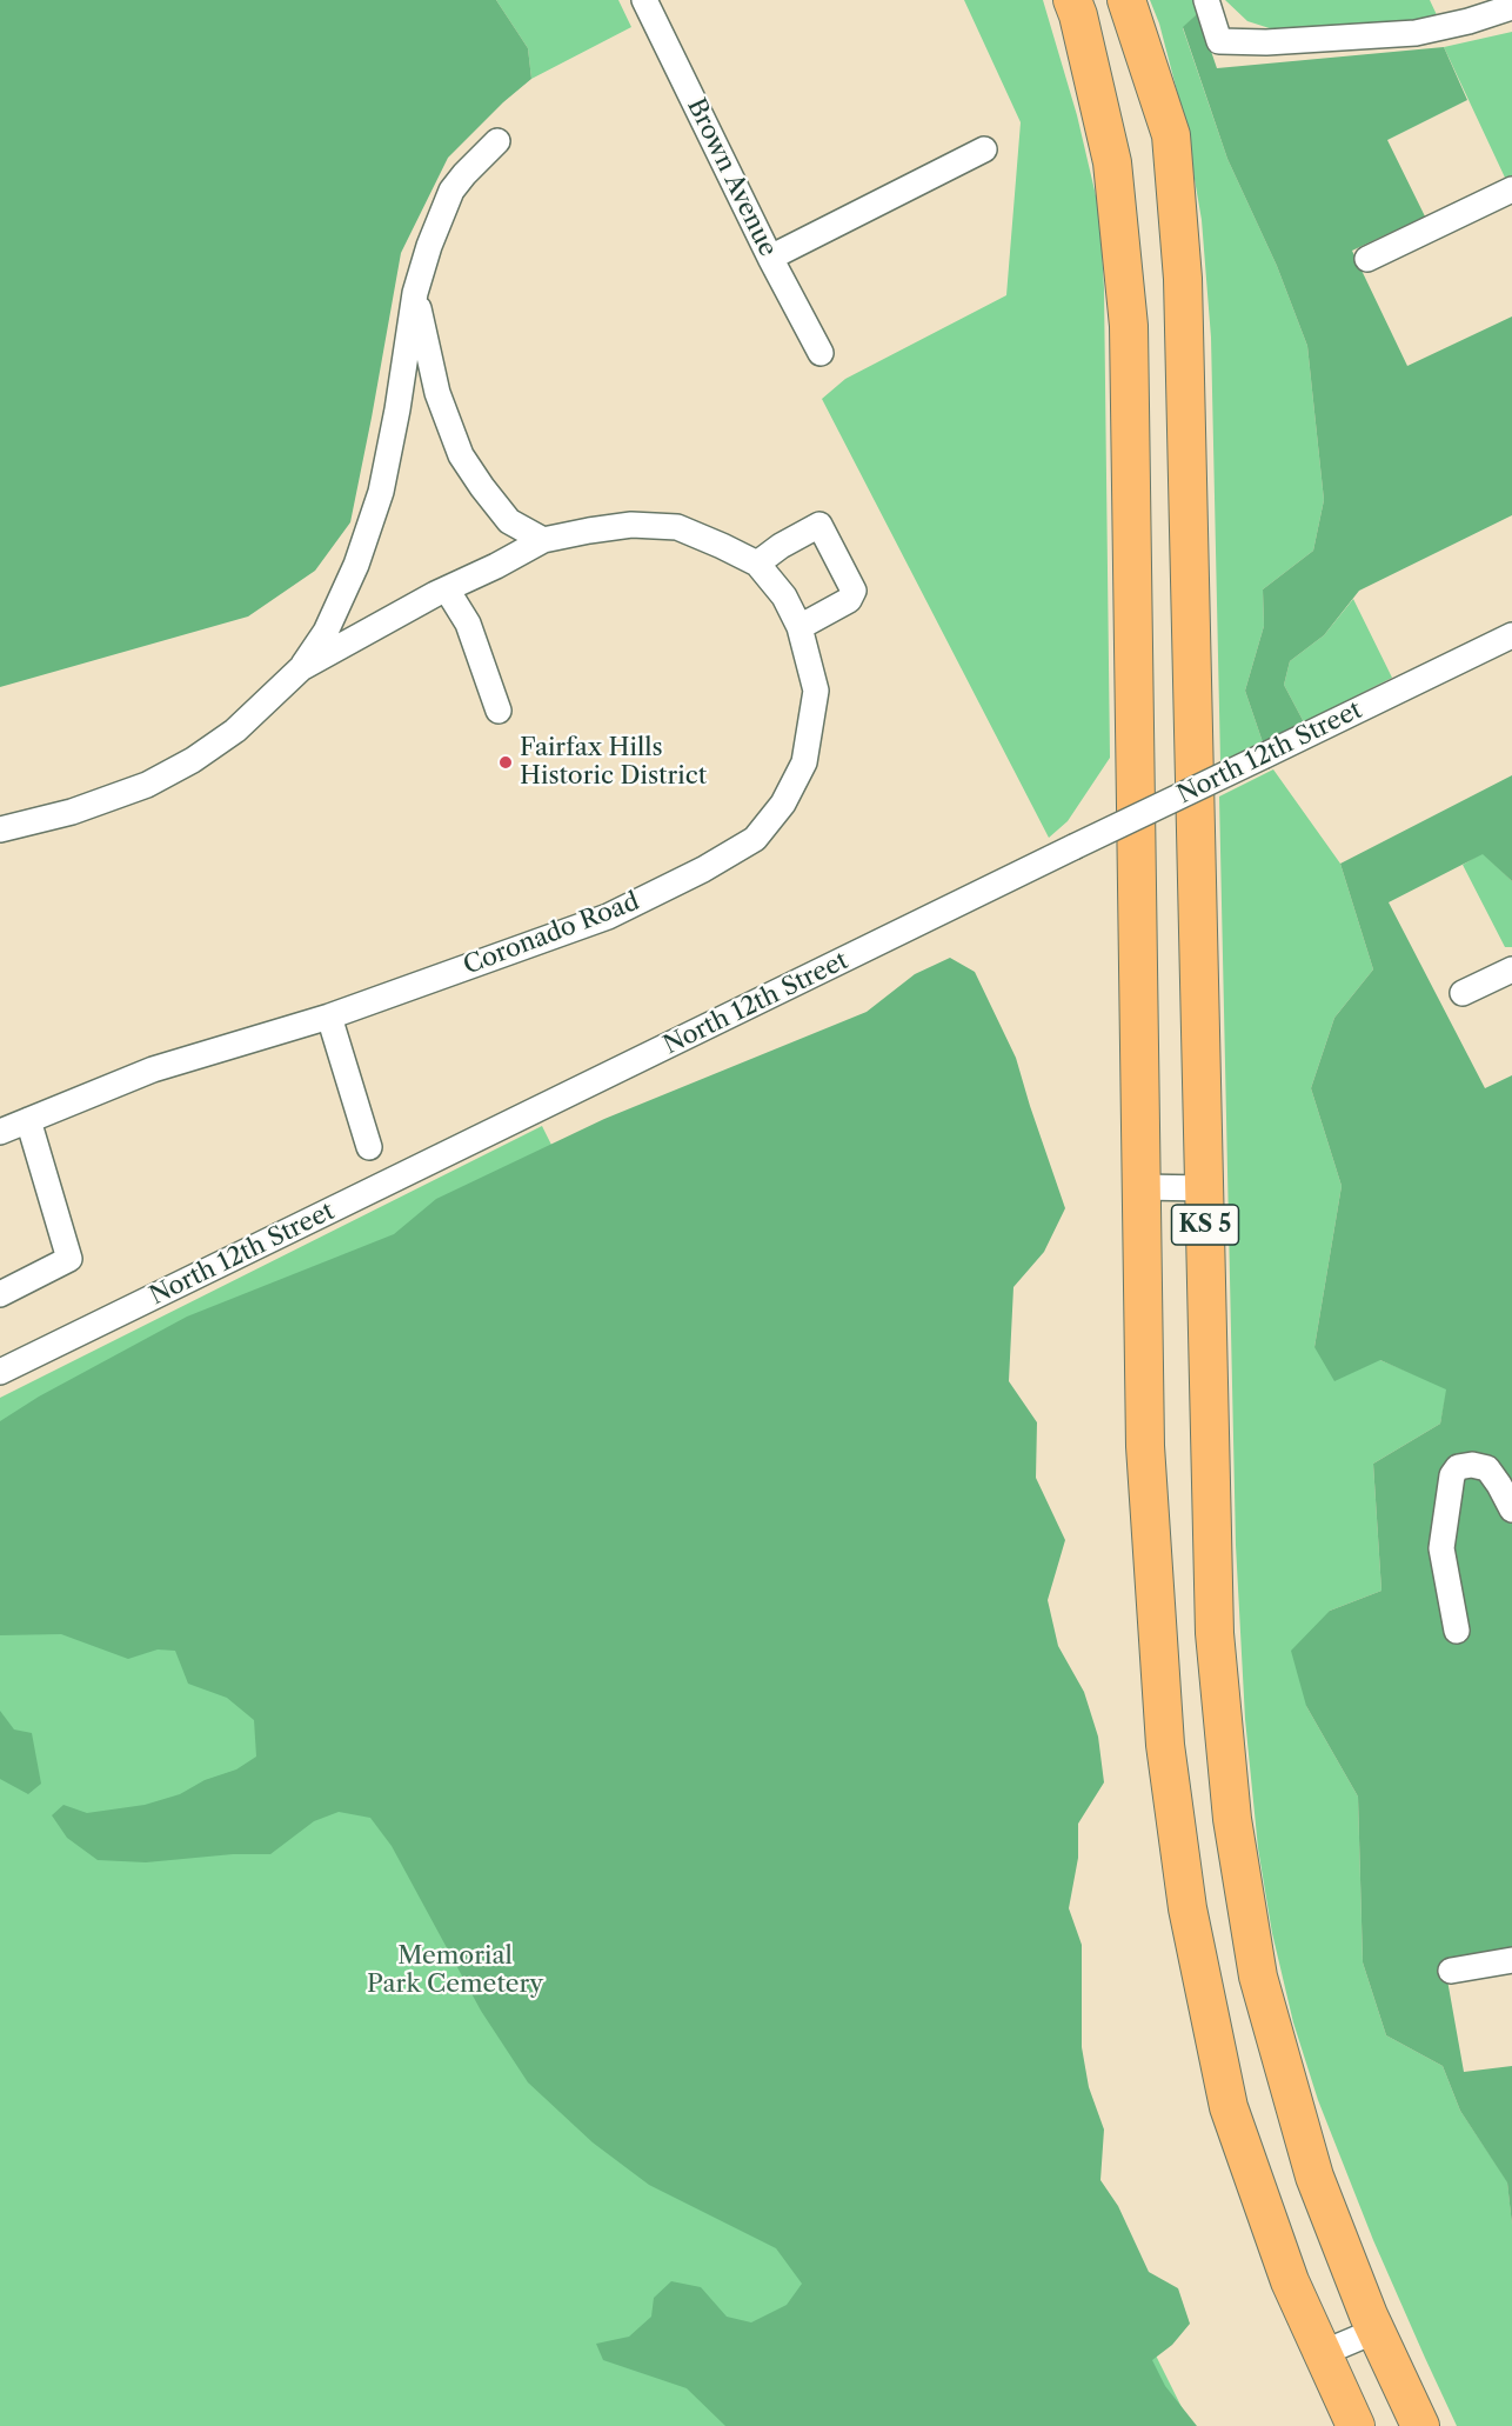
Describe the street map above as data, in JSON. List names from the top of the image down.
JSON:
{
  "streets": {
    "highway": ["KS 5"],
    "street": ["Brown Avenue", "North 12th Street", "Coronado Road"]
  },
  "parks": ["Memorial Park Cemetery"],
  "places": ["Fairfax Hills Historic District"]
}
